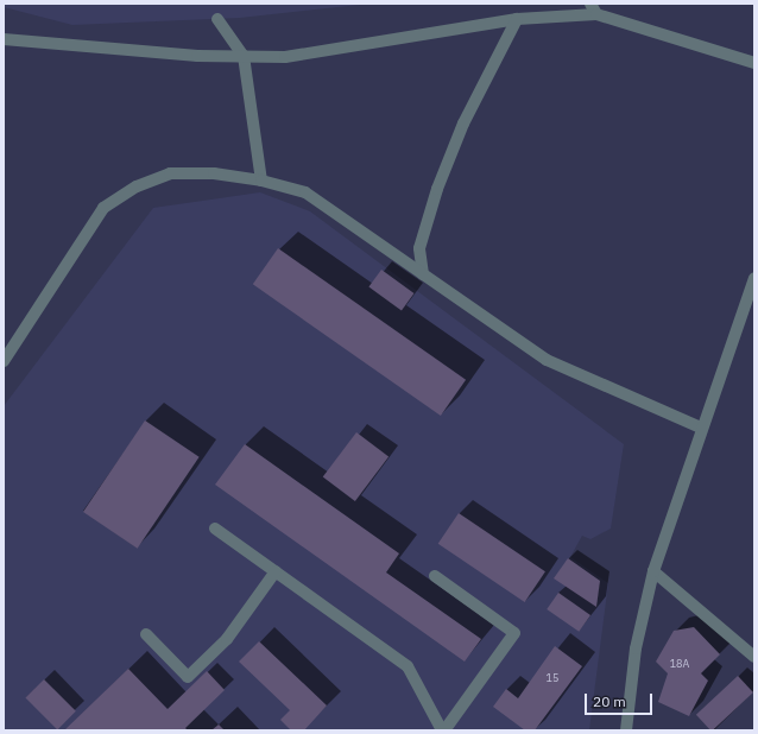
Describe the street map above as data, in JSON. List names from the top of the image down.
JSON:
{
  "house_numbers": ["18А", "15"],
  "scale_bar": "20 m"
}
